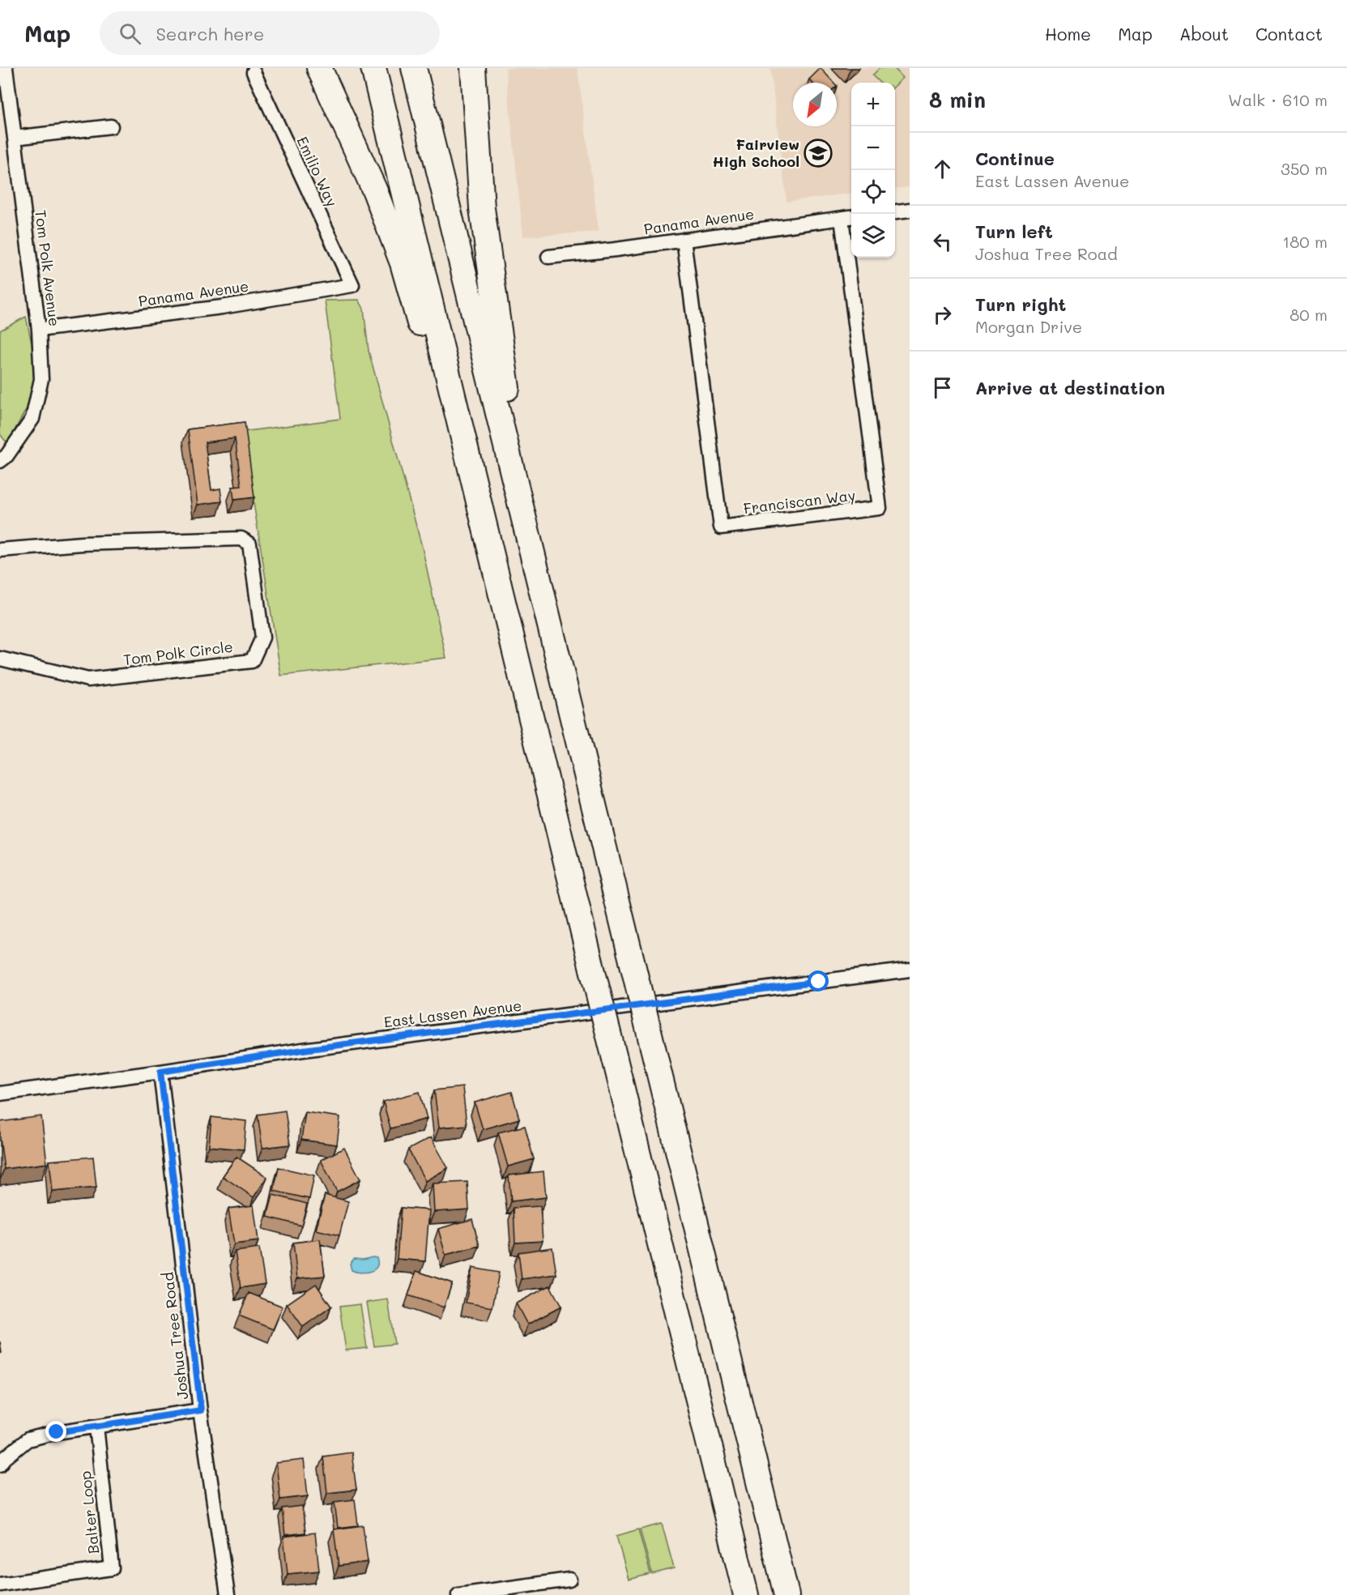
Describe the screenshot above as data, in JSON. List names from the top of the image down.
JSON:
{
  "streets": {
    "street": [
      "Emilio Way",
      "Panama Avenue",
      "Tom Polk Avenue",
      "Franciscan Way",
      "Tom Polk Circle",
      "East Lassen Avenue",
      "Joshua Tree Road",
      "Balter Loop"
    ]
  },
  "crossings": [
    ["Emilio Way", "Panama Avenue"],
    ["Panama Avenue", "Tom Polk Avenue"],
    ["Panama Avenue", "Franciscan Way"],
    ["East Lassen Avenue", "Joshua Tree Road"]
  ],
  "places": {
    "school or university": ["Fairview High School"]
  },
  "north": "bottom left",
  "page": {
    "header": "Map",
    "search": "Search here",
    "nav": [
      "Home",
      "Map",
      "About",
      "Contact"
    ],
    "heading": ["8 min", "Walk · 610 m"],
    "map_buttons": ["+", "−"],
    "list": [
      ["Continue", "East Lassen Avenue", "350 m"],
      ["Turn left", "Joshua Tree Road", "180 m"],
      ["Turn right", "Morgan Drive", "80 m"],
      "Arrive at destination"
    ]
  }
}
